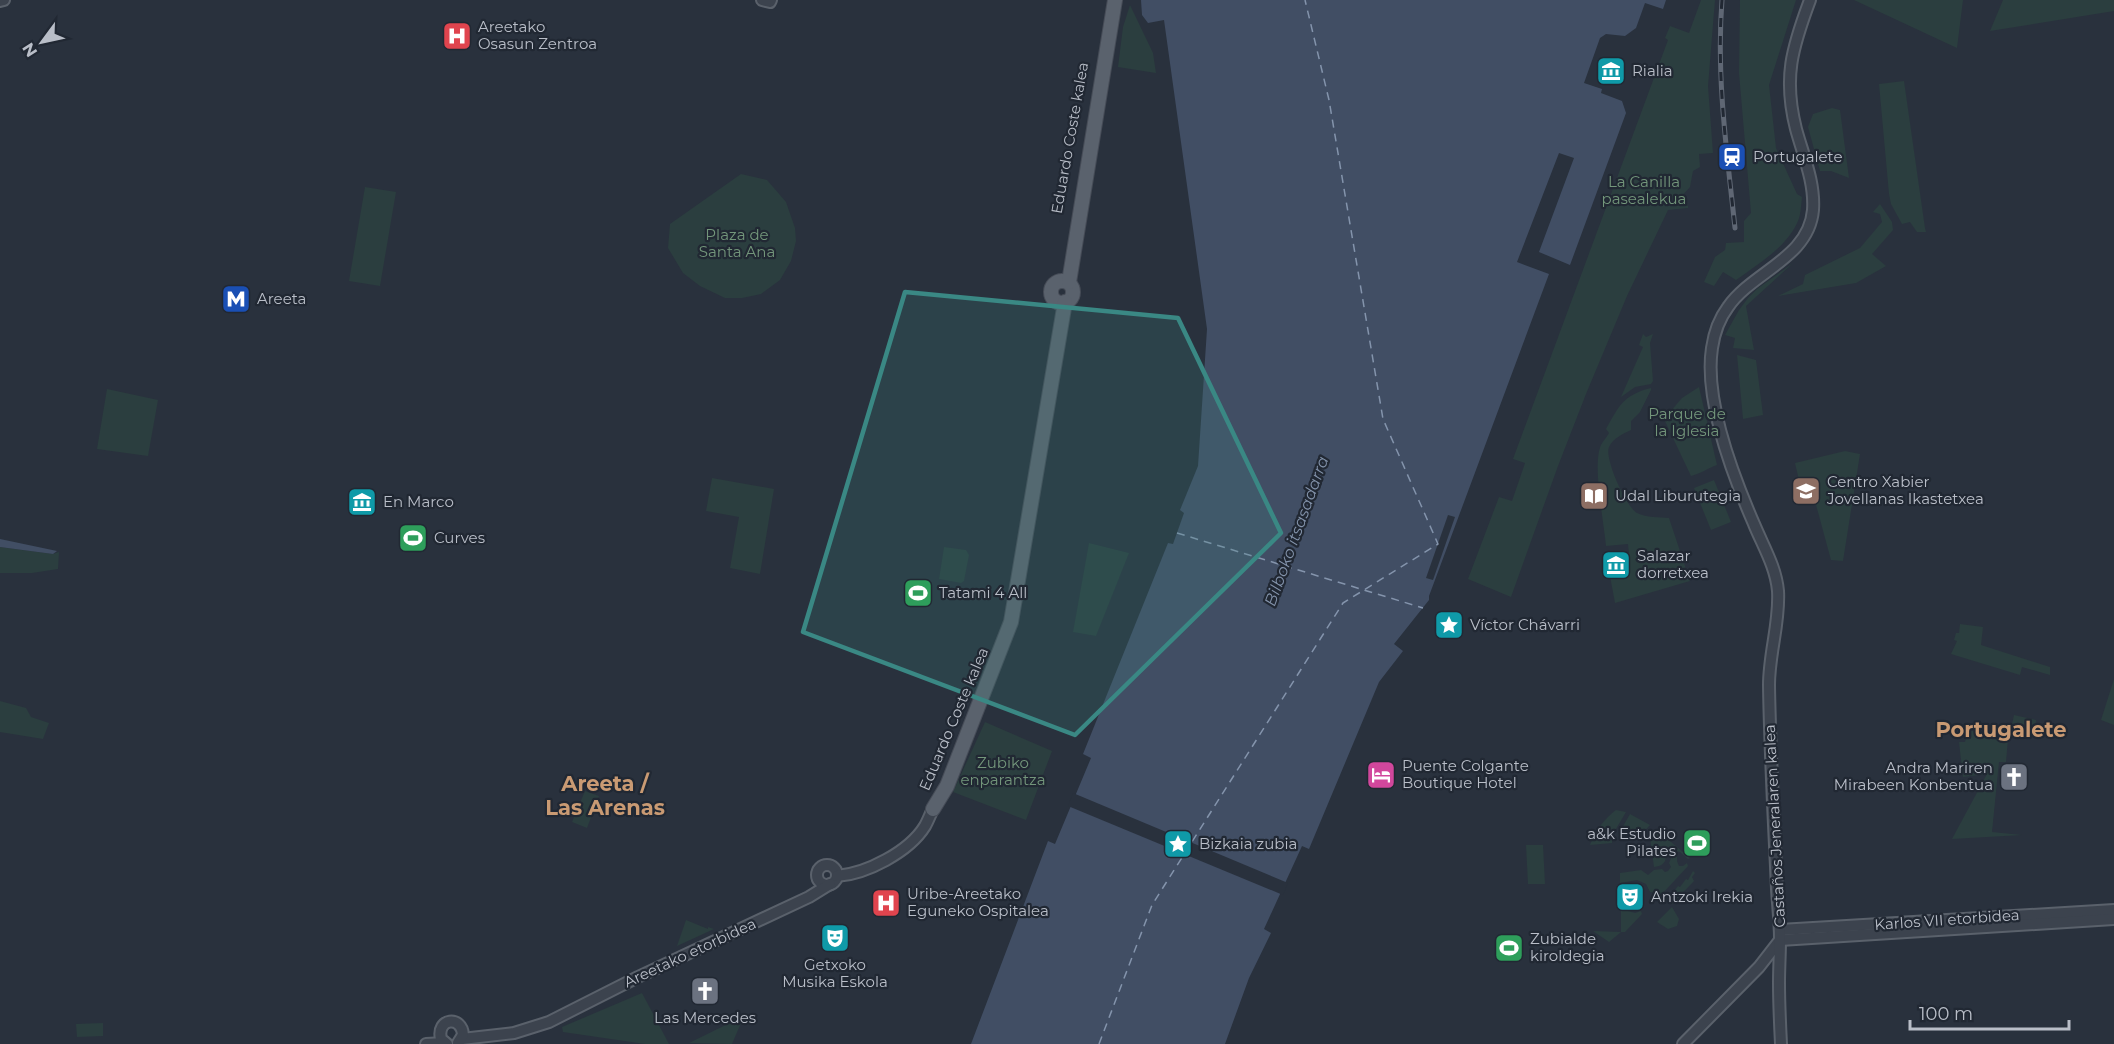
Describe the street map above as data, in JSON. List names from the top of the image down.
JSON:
{
  "streets": {
    "main road": ["Eduardo Coste kalea"],
    "street": ["Castaños Jeneralaren kalea", "Karlos VII etorbidea", "Areetako etorbidea"]
  },
  "crossings": [
    ["Eduardo Coste kalea", "Areetako etorbidea"],
    ["Castaños Jeneralaren kalea", "Karlos VII etorbidea"]
  ],
  "districts": ["Portugalete", "Areeta / Las Arenas"],
  "water": ["Bilboko itsasadarra"],
  "parks": [
    "La Canilla pasealekua",
    "Plaza de Santa Ana",
    "Parque de la Iglesia",
    "Zubiko enparantza"
  ],
  "places": {
    "hospital": ["Areetako Osasun Zentroa", "Uribe-Areetako Eguneko Ospitalea"],
    "museum": ["Rialia", "En Marco", "Salazar dorretxea"],
    "station": ["Portugalete"],
    "metro station": ["Areeta"],
    "school or university": ["Centro Xabier Jovellanas Ikastetxea"],
    "library": ["Udal Liburutegia"],
    "sports": [
      "Curves",
      "Tatami 4 All",
      "a&k Estudio Pilates",
      "Zubialde kiroldegia"
    ],
    "place": ["Víctor Chávarri", "Bizkaia zubia"],
    "hotel": ["Puente Colgante Boutique Hotel"],
    "church": ["Andra Mariren Mirabeen Konbentua", "Las Mercedes"],
    "theatre": ["Antzoki Irekia", "Getxoko Musika Eskola"]
  },
  "scale_bar": "100 m",
  "north": "bottom left"
}
